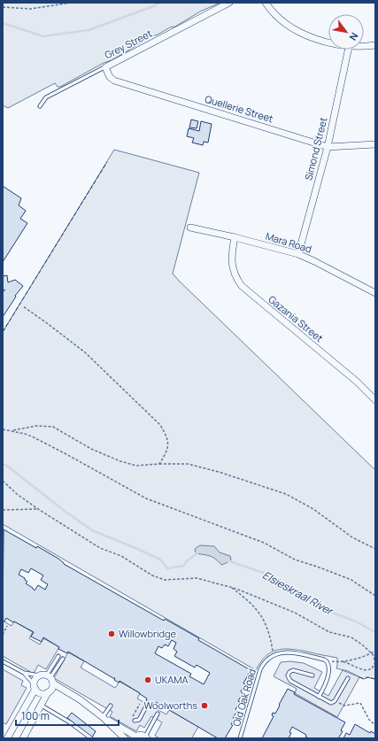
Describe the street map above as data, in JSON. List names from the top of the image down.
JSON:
{
  "streets": {
    "street": [
      "Grey Street",
      "Quellerie Street",
      "Simond Street",
      "Mara Road",
      "Gazania Street"
    ],
    "lane": ["Old Oak Road"]
  },
  "crossings": [
    ["Grey Street", "Quellerie Street"],
    ["Quellerie Street", "Simond Street"],
    ["Simond Street", "Mara Road"],
    ["Mara Road", "Gazania Street"]
  ],
  "water": ["Elsieskraal River"],
  "places": ["Willowbridge", "UKAMA", "Woolworths"],
  "scale_bar": "100 m",
  "north": "bottom right"
}
